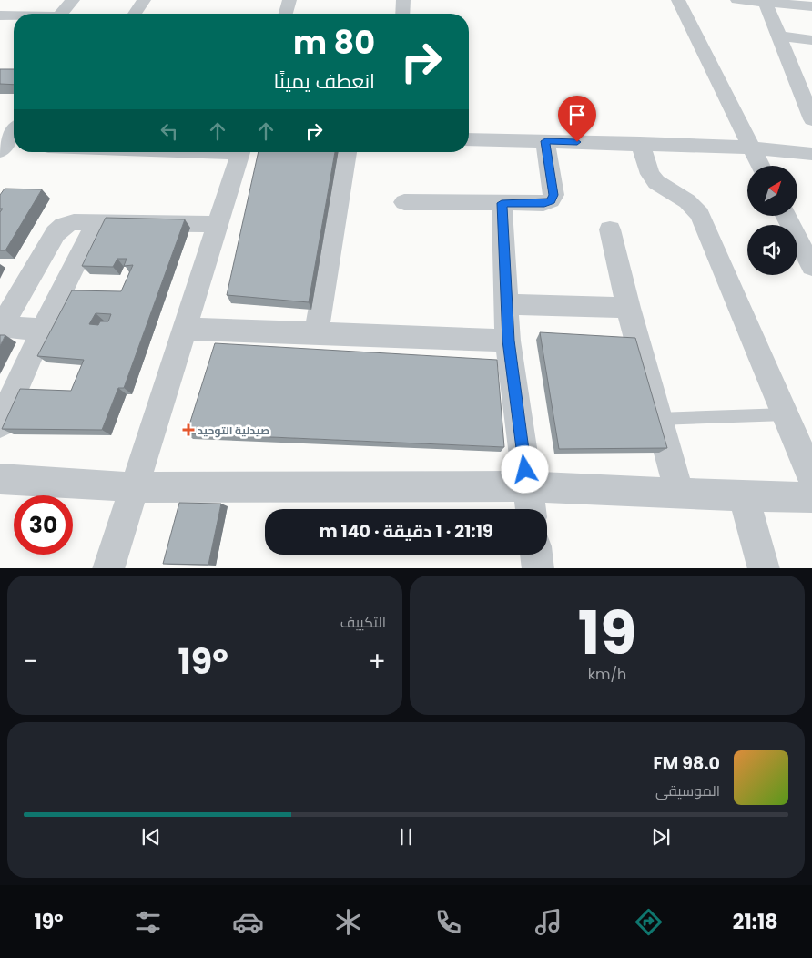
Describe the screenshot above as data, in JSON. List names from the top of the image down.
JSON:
{
  "places": {
    "health": ["صيدلية التوحيد"]
  },
  "north": "top right",
  "page": {
    "turn": ["80 m", "انعطف يمينًا"],
    "limit": "30",
    "trip": "21:19 · 1 دقيقة · 140 m",
    "tile": [
      ["19", "km/h"],
      "التكييف"
    ],
    "heat": ["−", "19°", "+"],
    "song": ["98.0 FM", "الموسيقى"],
    "tabs": ["21:18", "19°"]
  }
}
